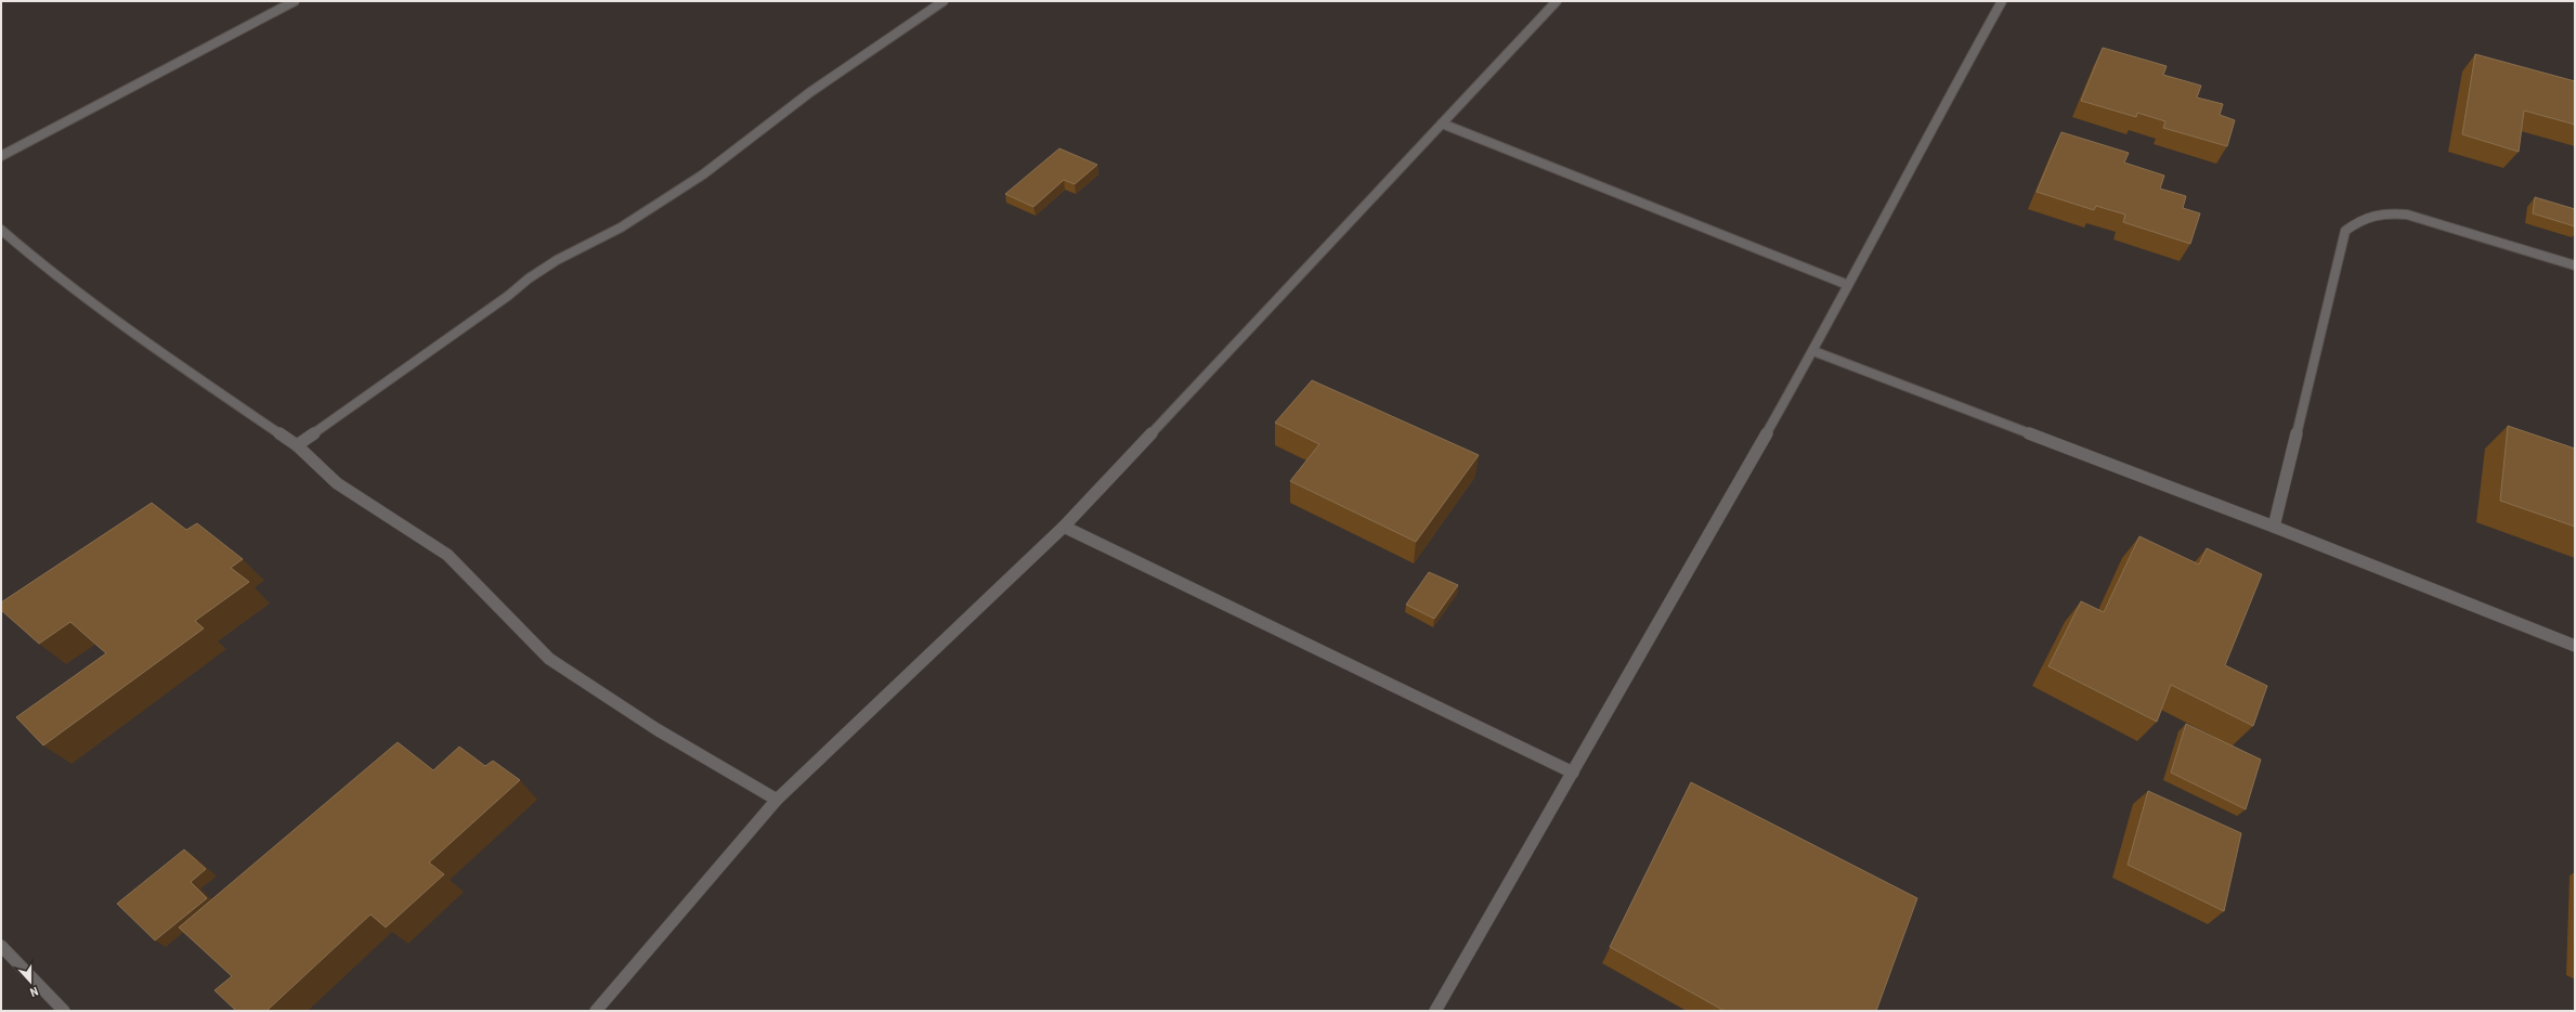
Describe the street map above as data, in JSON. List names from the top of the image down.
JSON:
{
  "north": "bottom"
}
